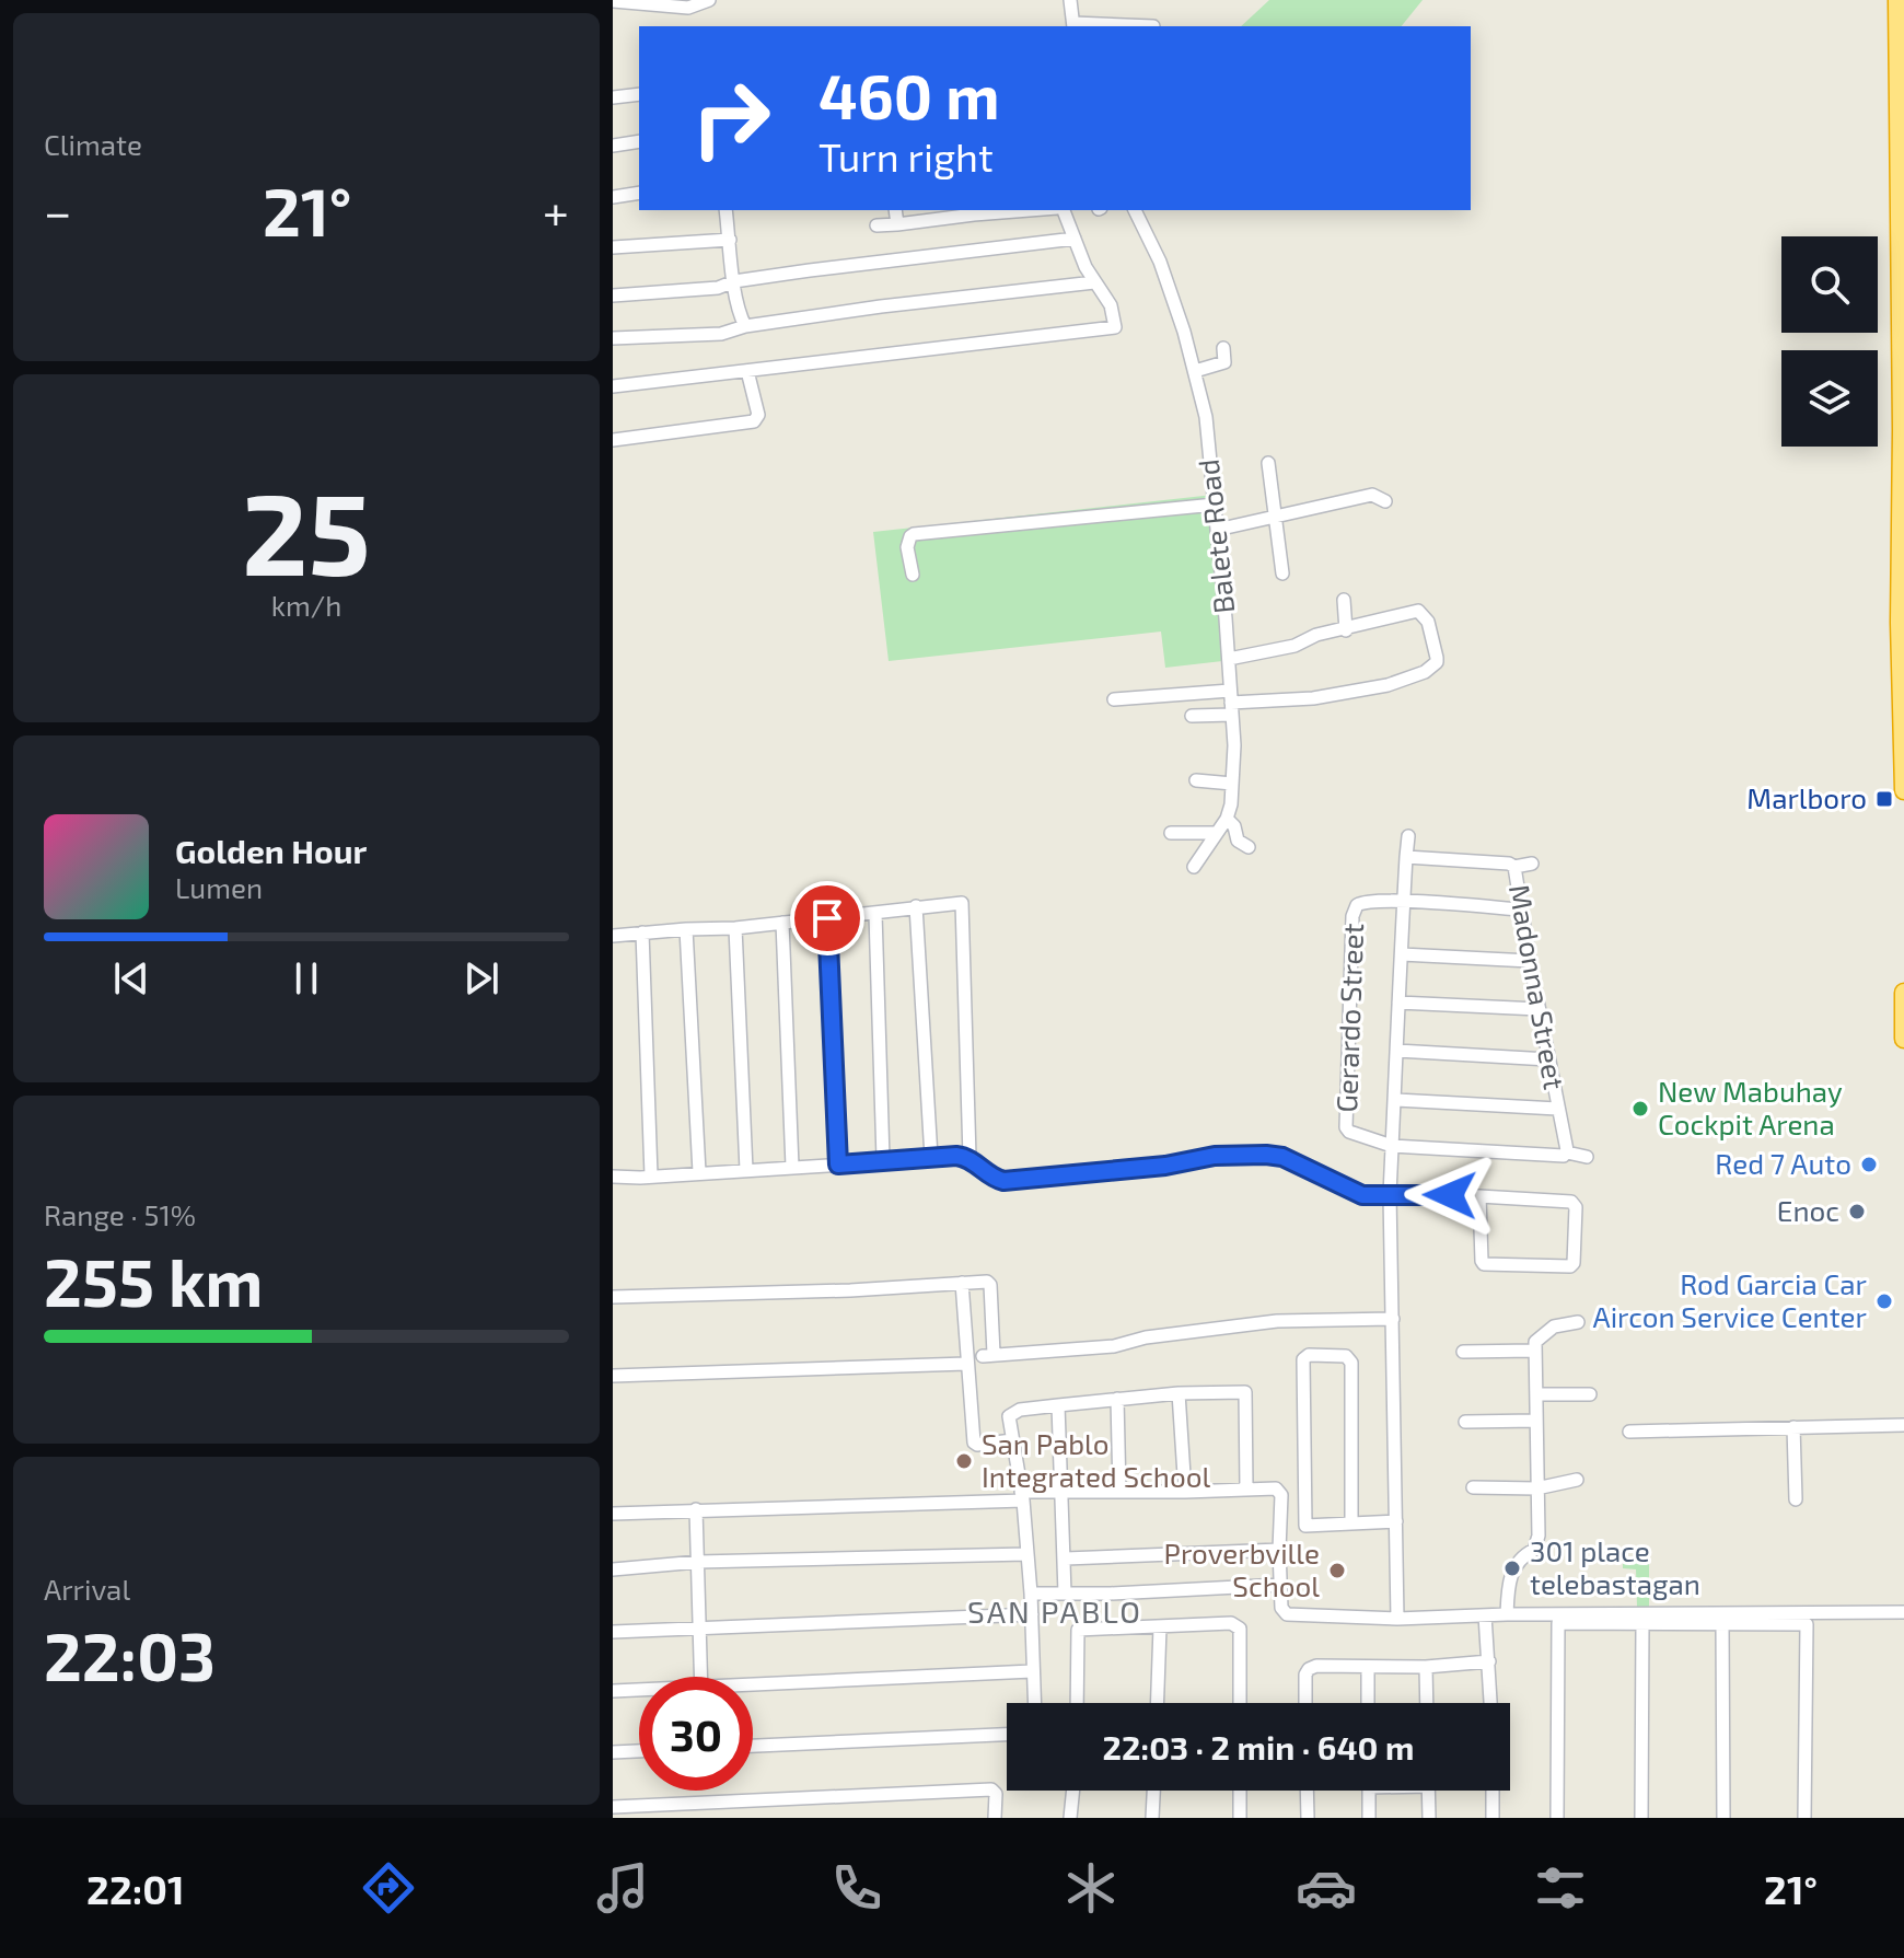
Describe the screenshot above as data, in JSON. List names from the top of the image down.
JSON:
{
  "streets": {
    "street": ["Balete Road", "Madonna Street", "Gerardo Street"]
  },
  "districts": ["SAN PABLO"],
  "places": {
    "transit": ["Marlboro"],
    "other": [
      "New Mabuhay Cockpit Arena",
      "Red 7 Auto",
      "Enoc",
      "Rod Garcia Car Aircon Service Center",
      "San Pablo Integrated School",
      "301 place telebastagan",
      "Proverbville School"
    ]
  },
  "page": {
    "tile": [
      "Climate",
      ["25", "km/h"],
      ["Range · 51%", "255 km"],
      ["Arrival", "22:03"]
    ],
    "turn": ["460 m", "Turn right"],
    "heat": ["−", "21°", "+"],
    "song": ["Golden Hour", "Lumen"],
    "limit": "30",
    "trip": "22:03 · 2 min · 640 m",
    "tabs": ["22:01", "21°"]
  }
}
